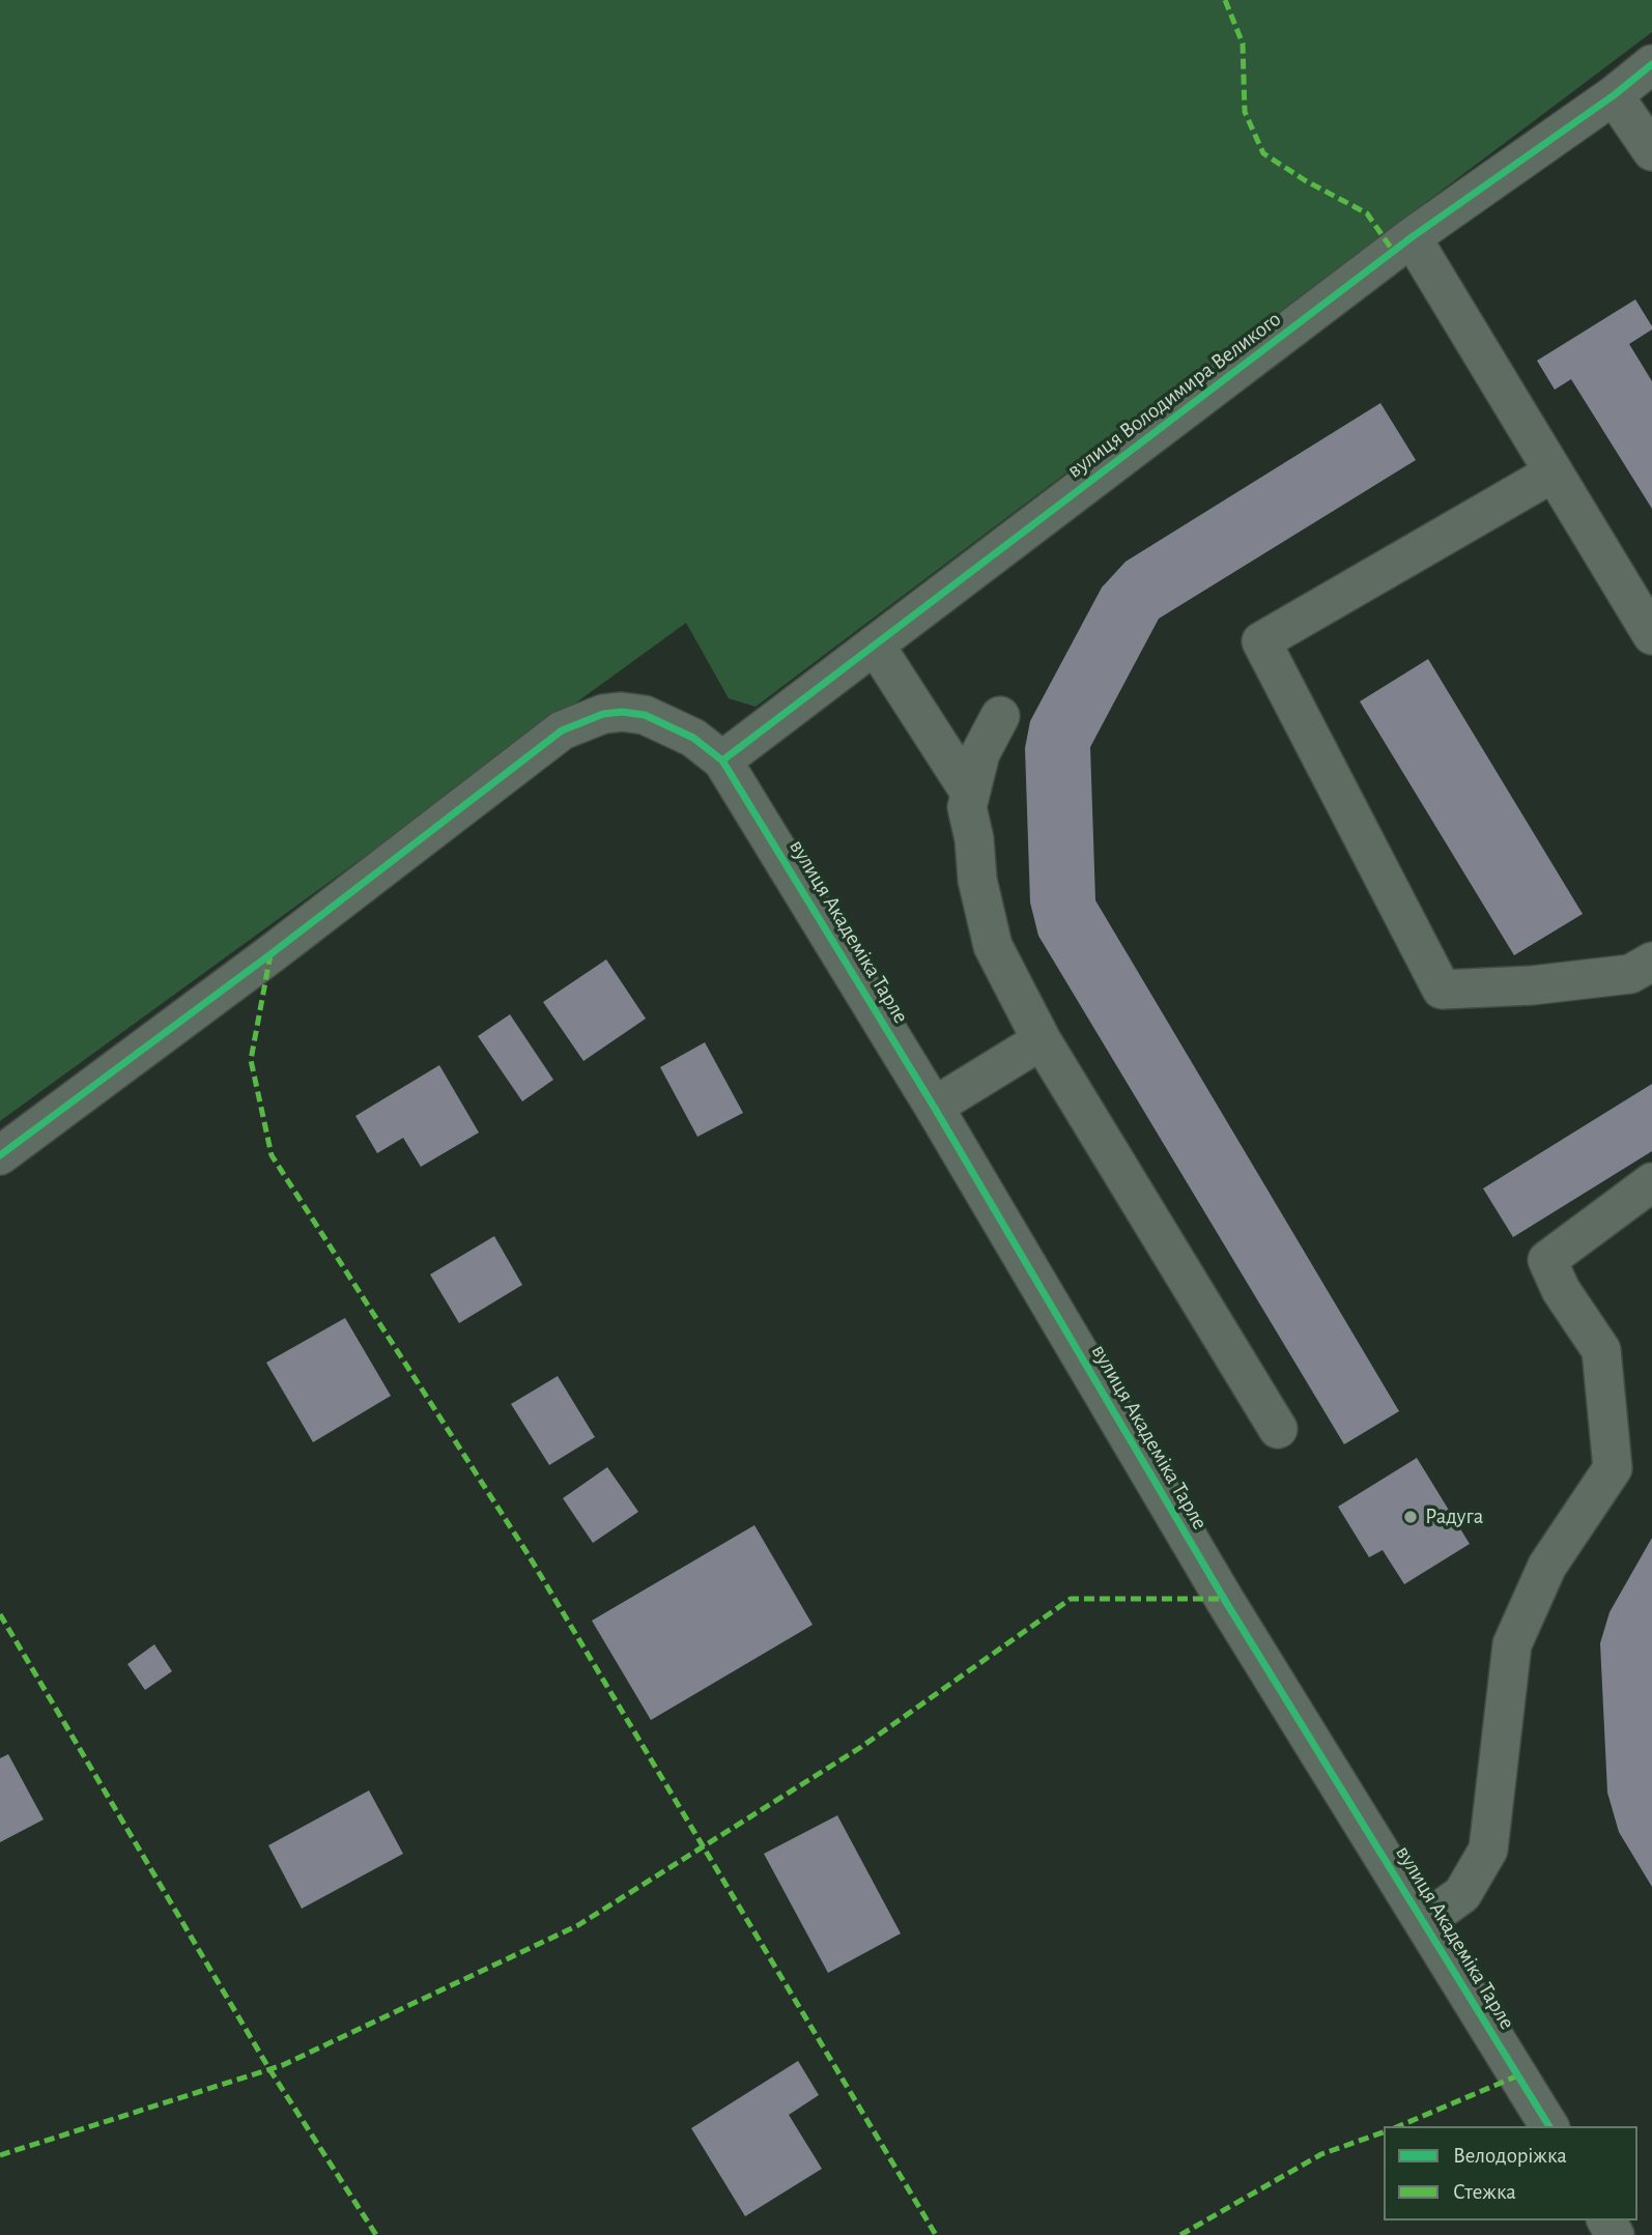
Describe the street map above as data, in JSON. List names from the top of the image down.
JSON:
{
  "streets": {
    "street": ["вулиця Володимира Великого", "вулиця Академіка Тарле"]
  },
  "crossings": [
    ["вулиця Володимира Великого", "вулиця Академіка Тарле"]
  ],
  "places": ["Радуга"],
  "legend": ["Велодоріжка", "Стежка"]
}
